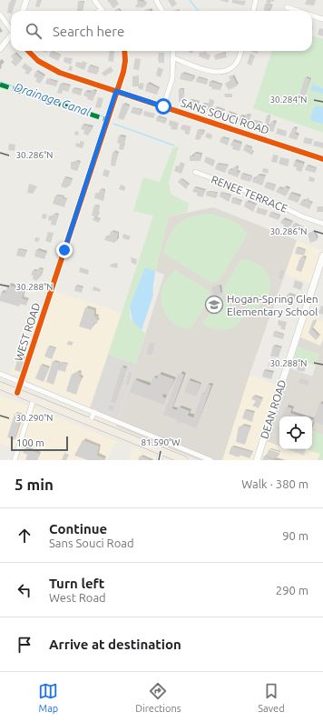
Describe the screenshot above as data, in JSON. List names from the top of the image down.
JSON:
{
  "streets": {
    "main road": ["DEAN ROAD"],
    "street": ["SANS SOUCI ROAD", "RENEE TERRACE", "WEST ROAD"]
  },
  "crossings": [
    ["SANS SOUCI ROAD", "WEST ROAD"]
  ],
  "water": ["Drainage Canal"],
  "places": {
    "school or university": ["Hogan-Spring Glen Elementary School"]
  },
  "scale_bar": "100 m",
  "page": {
    "search": "Search here",
    "scale": "100 m",
    "heading": ["5 min", "Walk · 380 m"],
    "list": [
      ["Continue", "Sans Souci Road", "90 m"],
      ["Turn left", "West Road", "290 m"],
      "Arrive at destination"
    ],
    "nav": ["Map", "Directions", "Saved"]
  },
  "coordinates": [
    "30.284°N",
    "30.286°N",
    "30.288°N",
    "30.290°N",
    "81.590°W"
  ]
}
